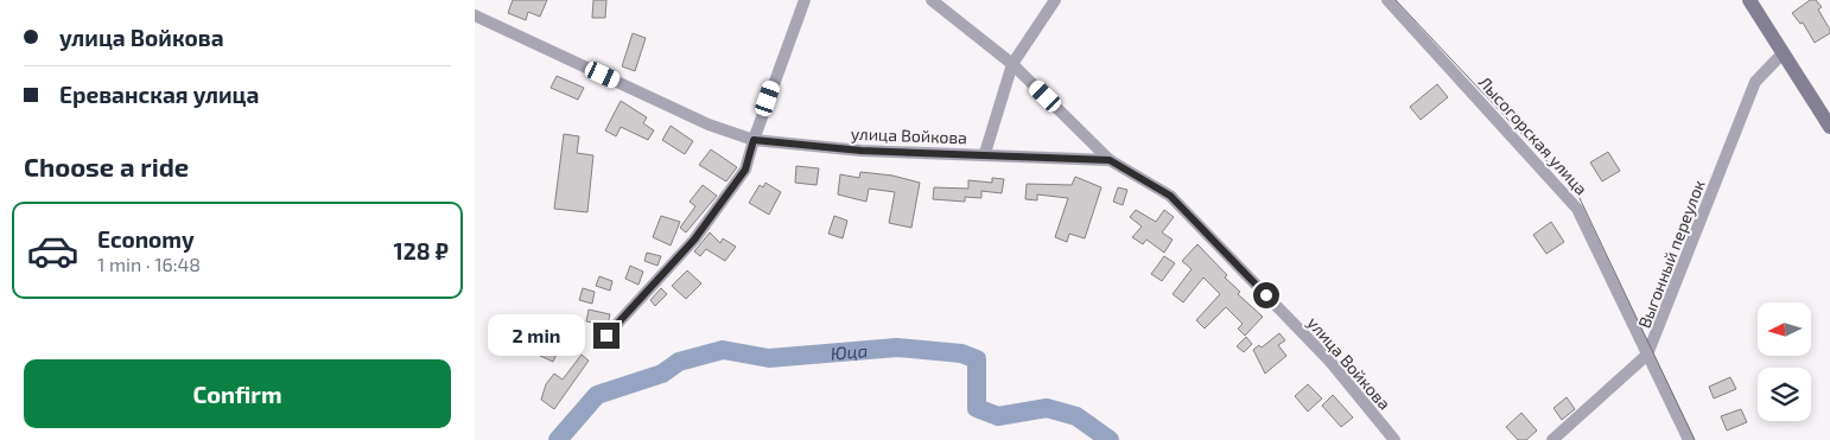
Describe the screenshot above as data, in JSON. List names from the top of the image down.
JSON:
{
  "streets": {
    "street": ["улица Войкова", "Лысогорская улица", "Выгонный переулок"]
  },
  "crossings": [
    ["Лысогорская улица", "Выгонный переулок"]
  ],
  "water": ["Юца"],
  "north": "left",
  "page": {
    "banner": ["улица Войкова", "Ереванская улица"],
    "heading": "Choose a ride",
    "list": [
      {
        "name": "Economy",
        "note": "1 min · 16:48",
        "value": "128 ₽"
      }
    ],
    "bubble": "2 min",
    "buttons": "Confirm"
  }
}
